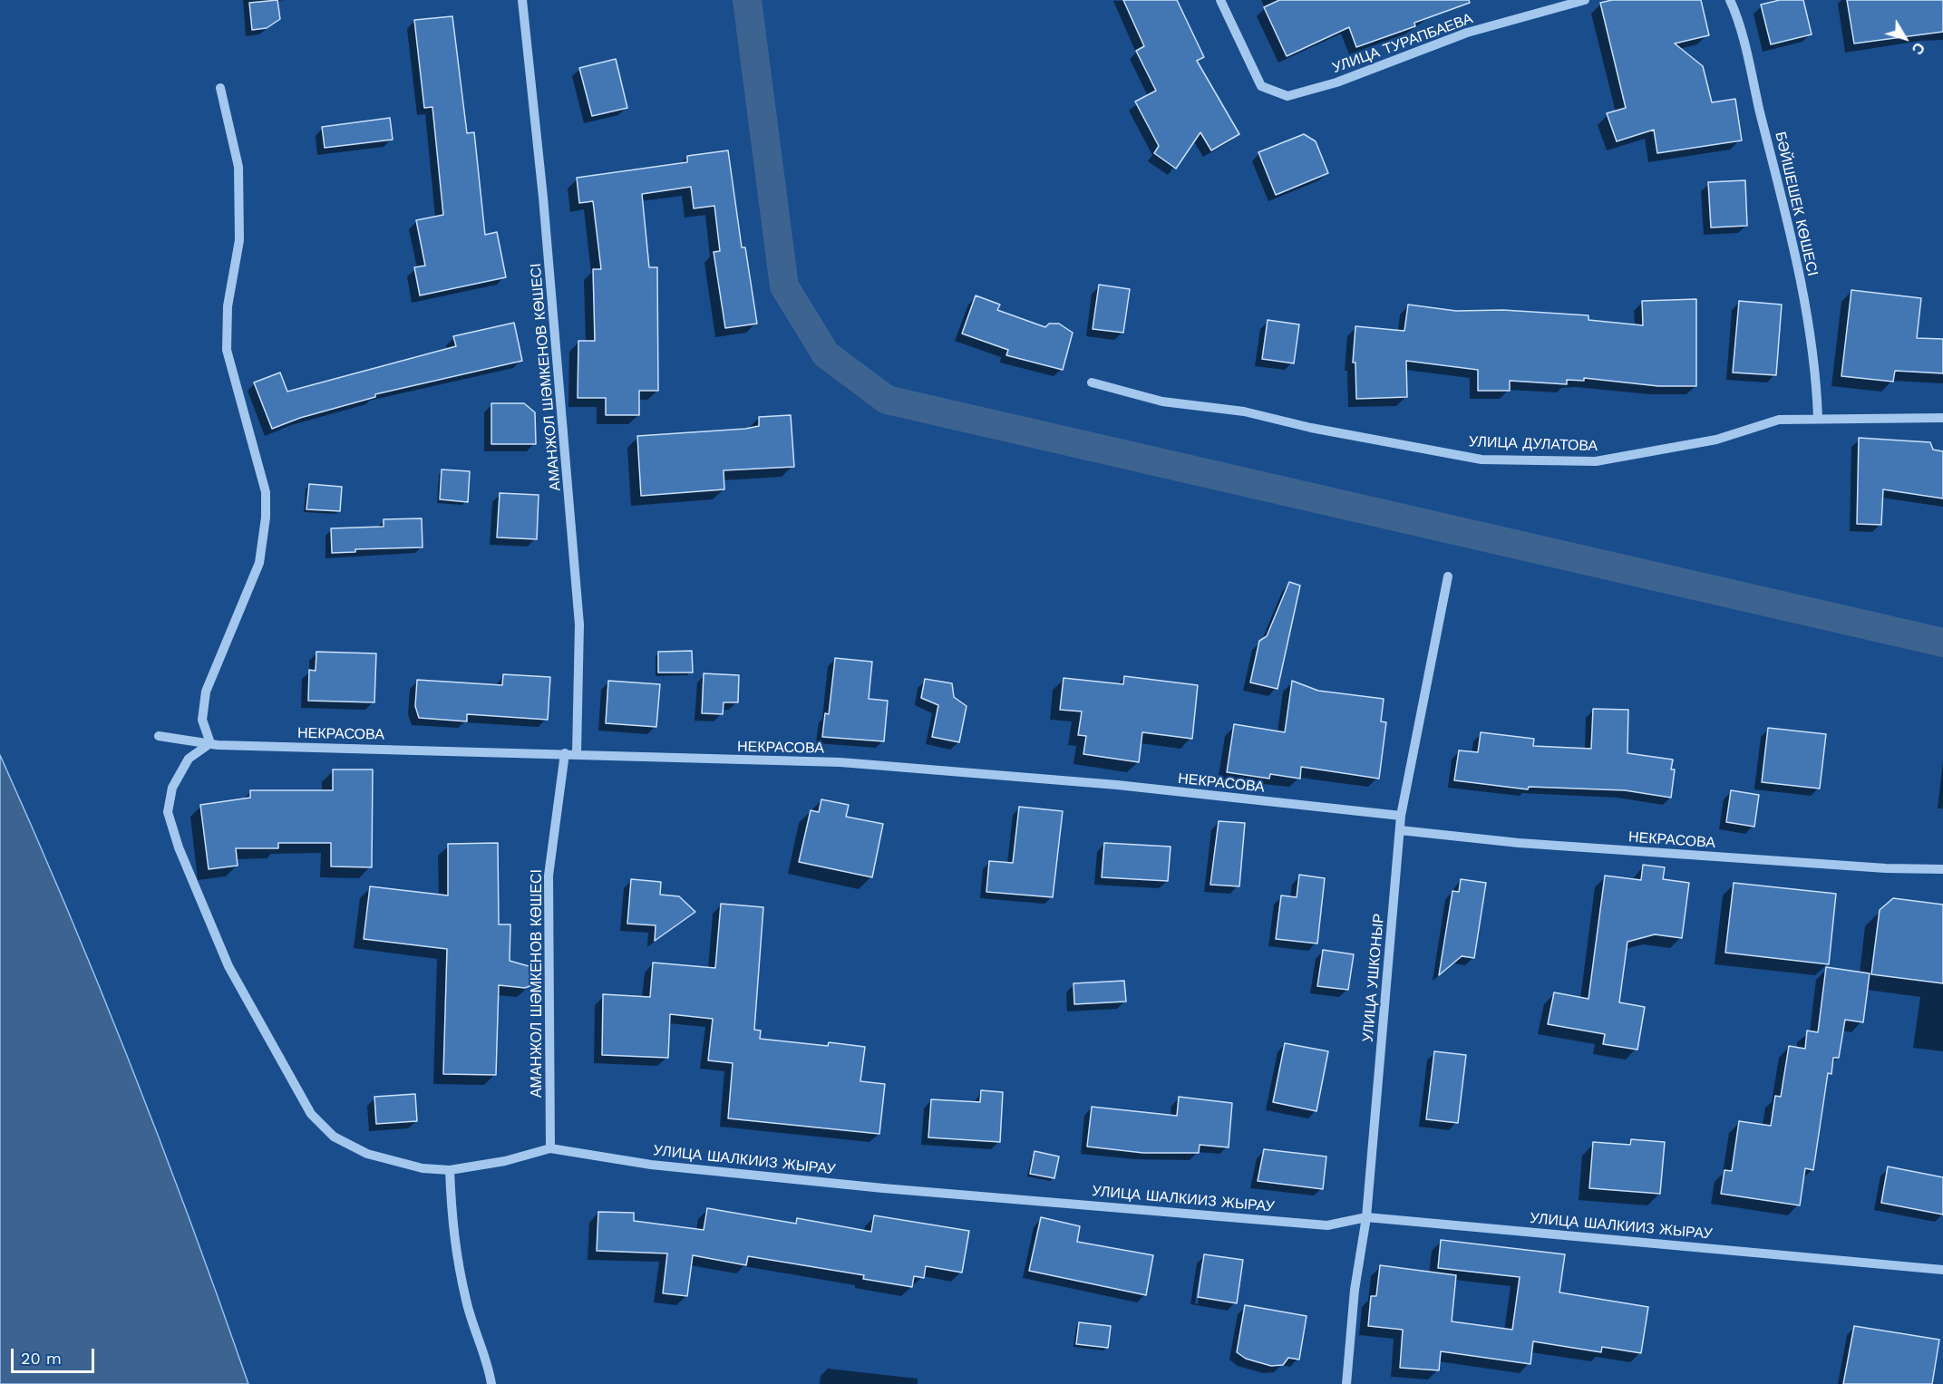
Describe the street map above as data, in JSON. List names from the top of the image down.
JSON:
{
  "streets": {
    "street": [
      "УЛИЦА ТУРАПБАЕВА",
      "БӘЙШЕШЕК КӨШЕСІ",
      "АМАНЖОЛ ШӘМКЕНОВ КӨШЕСІ",
      "УЛИЦА ДУЛАТОВА",
      "НЕКРАСОВА",
      "УЛИЦА УШКОНЫР",
      "УЛИЦА ШАЛКИИЗ ЖЫРАУ"
    ]
  },
  "crossings": [
    ["БӘЙШЕШЕК КӨШЕСІ", "УЛИЦА ДУЛАТОВА"],
    ["АМАНЖОЛ ШӘМКЕНОВ КӨШЕСІ", "НЕКРАСОВА"],
    ["АМАНЖОЛ ШӘМКЕНОВ КӨШЕСІ", "УЛИЦА ШАЛКИИЗ ЖЫРАУ"],
    ["НЕКРАСОВА", "УЛИЦА УШКОНЫР"],
    ["НЕКРАСОВА", "УЛИЦА ШАЛКИИЗ ЖЫРАУ"],
    ["УЛИЦА УШКОНЫР", "УЛИЦА ШАЛКИИЗ ЖЫРАУ"]
  ],
  "scale_bar": "20 m",
  "north": "bottom right"
}
